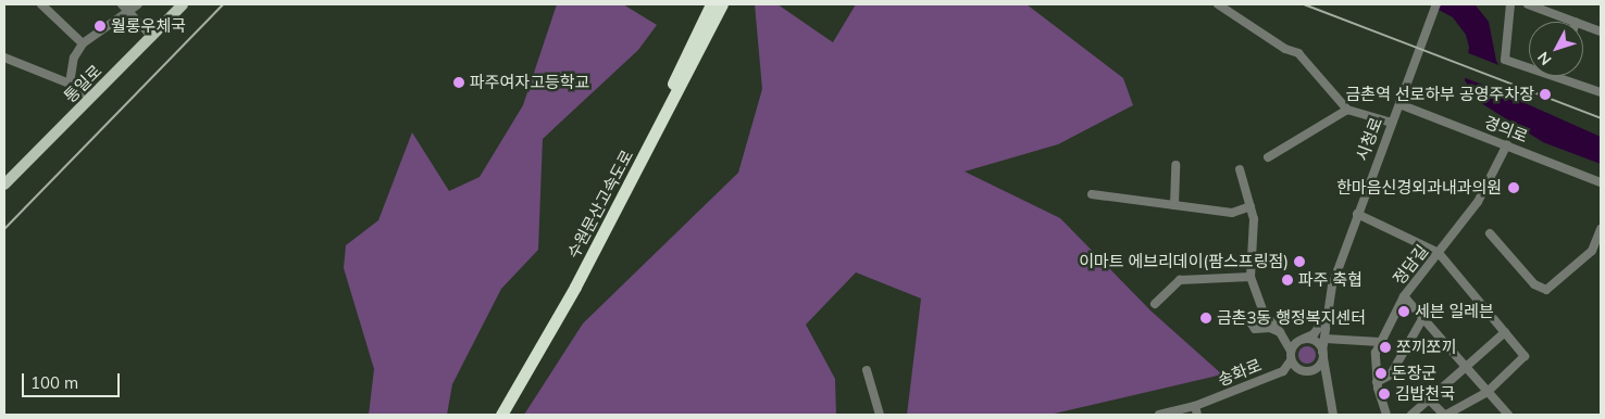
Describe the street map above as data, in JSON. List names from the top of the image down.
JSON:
{
  "streets": {
    "highway": ["수원문산고속도로"],
    "main road": ["통일로"],
    "street": [
      "경의로",
      "시청로",
      "정담길",
      "송화로"
    ]
  },
  "crossings": [
    ["경의로", "시청로"],
    ["경의로", "정담길"],
    ["시청로", "송화로"]
  ],
  "places": [
    "월롱우체국",
    "파주여자고등학교",
    "금촌역 선로하부 공영주차장",
    "한마음신경외과내과의원",
    "이마트 에브리데이(팜스프링점)",
    "파주 축협",
    "세븐 일레븐",
    "금촌3동 행정복지센터",
    "쪼끼쪼끼",
    "돈장군",
    "김밥천국"
  ],
  "scale_bar": "100 m",
  "north": "bottom left"
}
